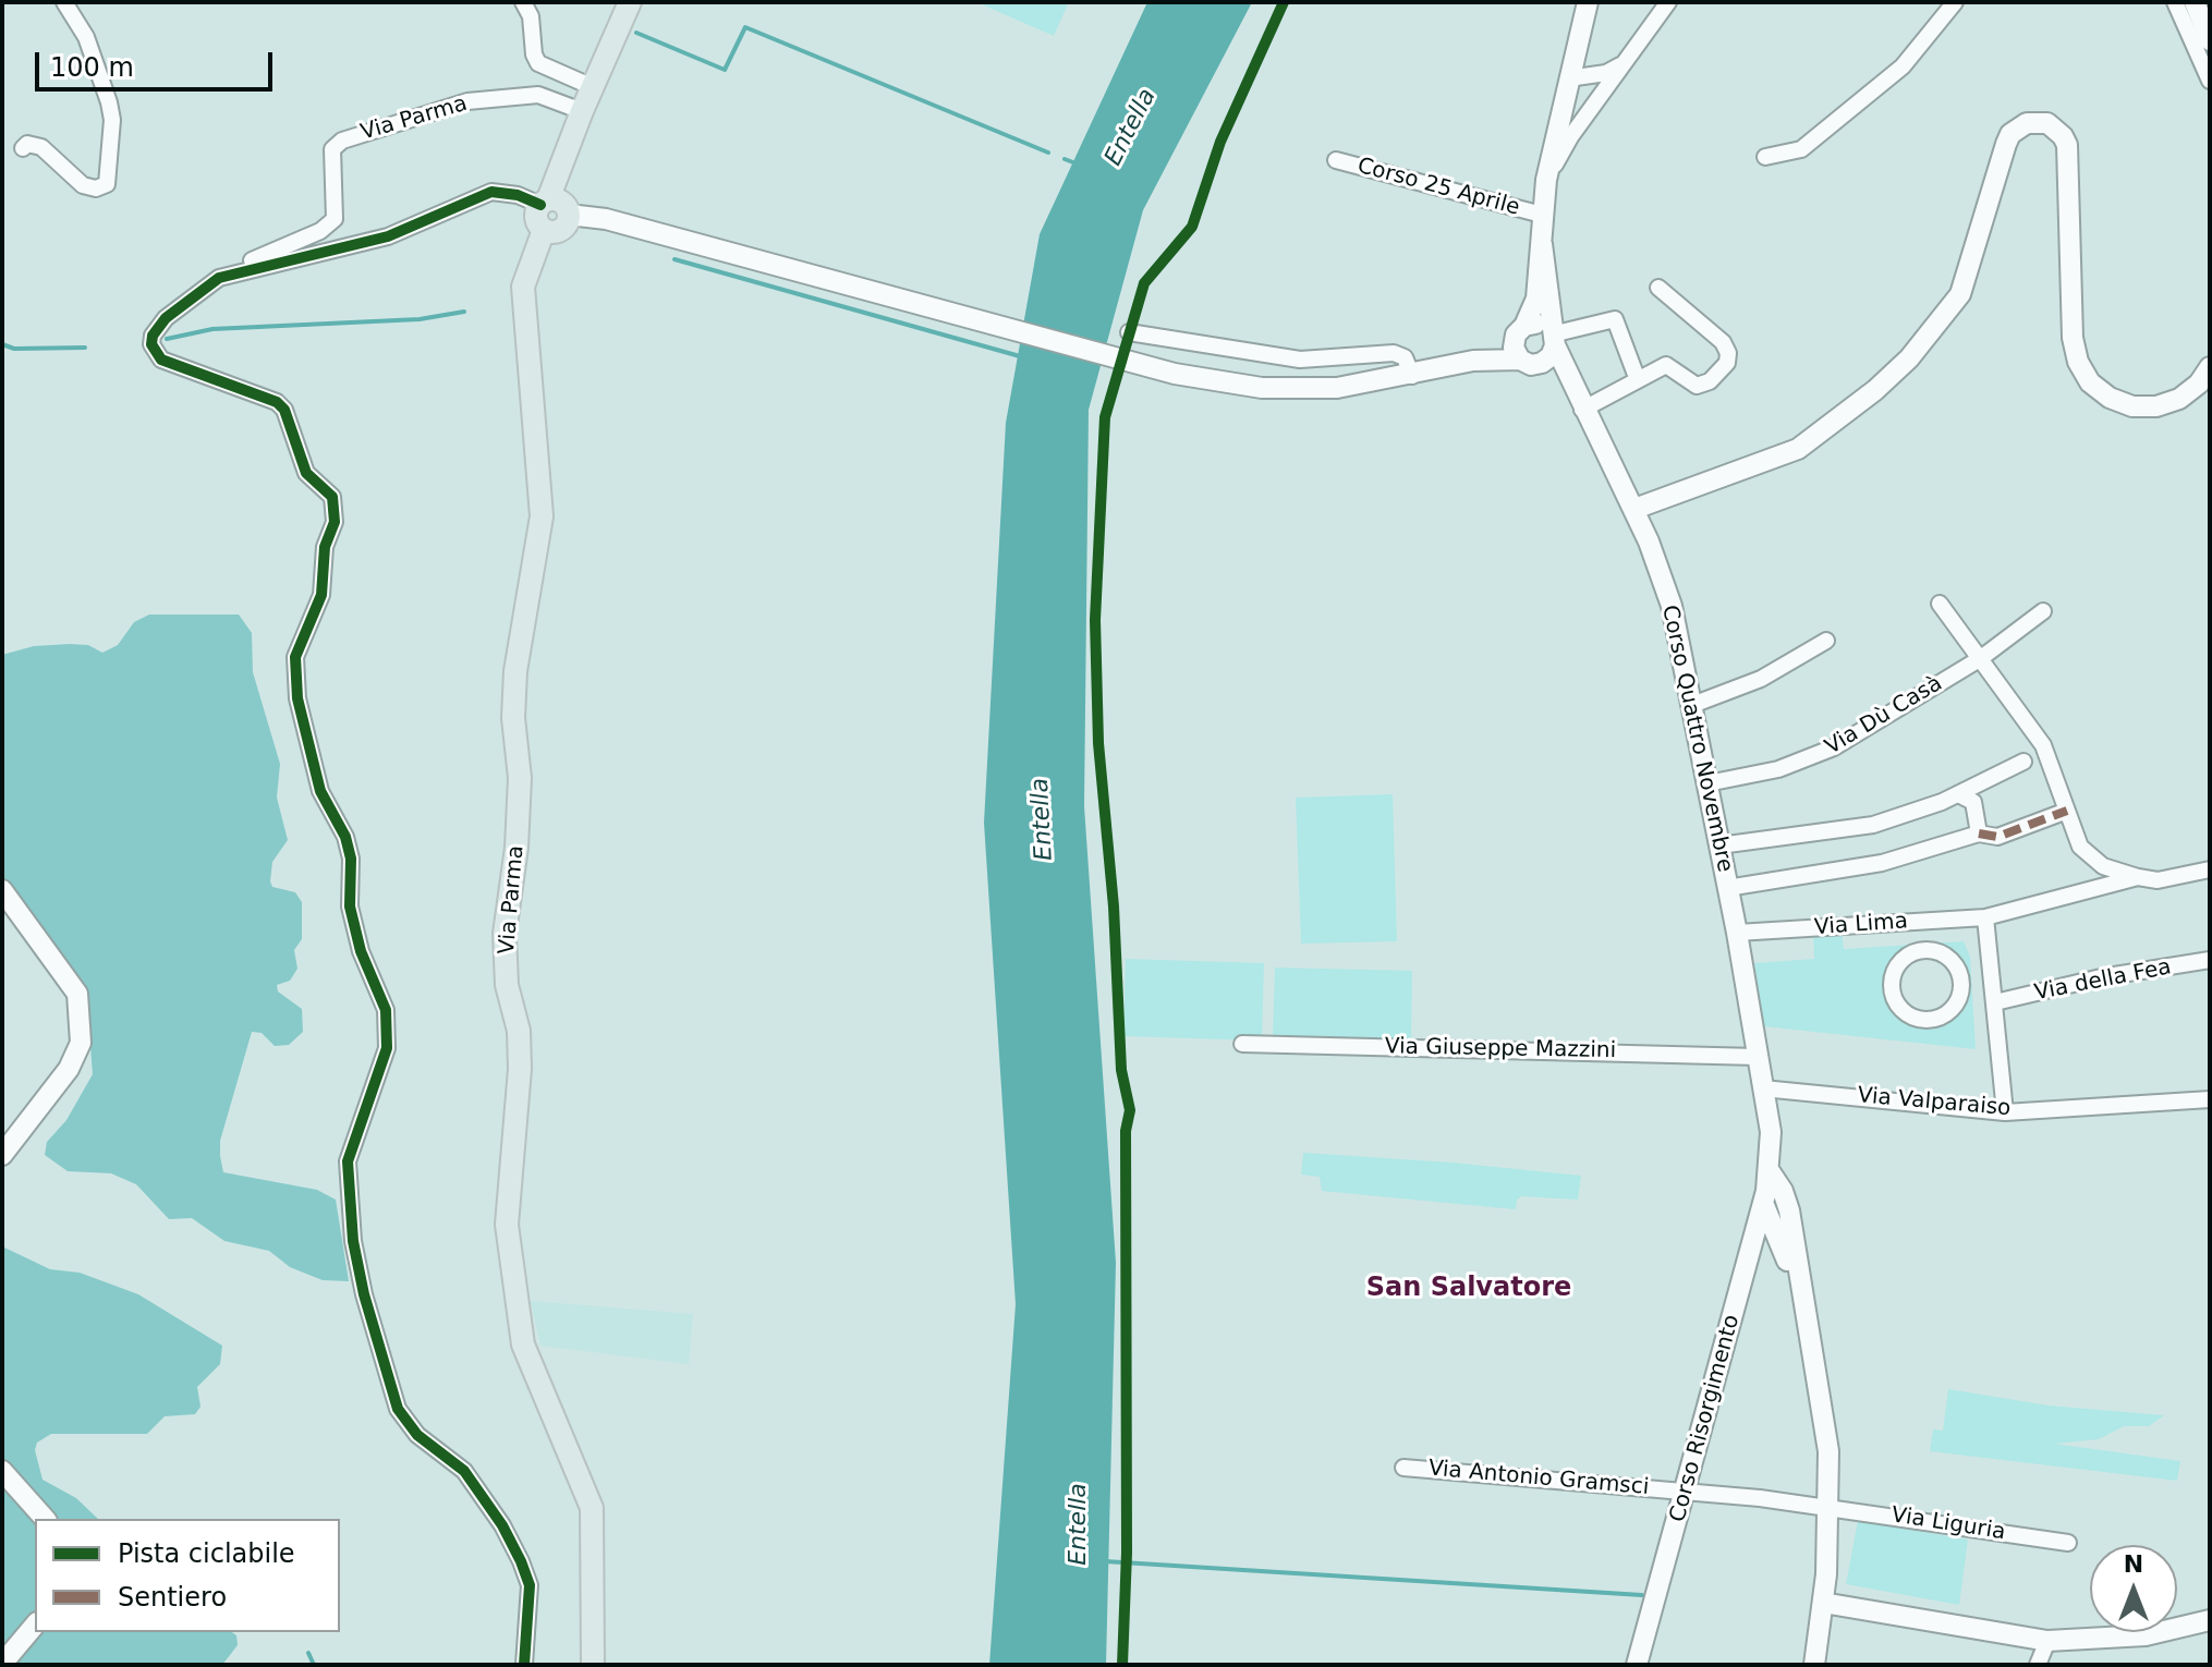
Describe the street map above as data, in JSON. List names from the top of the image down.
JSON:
{
  "streets": {
    "main road": [
      "Via Parma",
      "Corso 25 Aprile",
      "Corso Quattro Novembre",
      "Corso Risorgimento"
    ],
    "street": [
      "Via Dù Casà",
      "Via Lima",
      "Via della Fea",
      "Via Giuseppe Mazzini",
      "Via Valparaiso",
      "Via Antonio Gramsci",
      "Via Liguria"
    ]
  },
  "crossings": [
    ["Corso 25 Aprile", "Corso Quattro Novembre"],
    ["Via Dù Casà", "Corso Quattro Novembre"],
    ["Corso Quattro Novembre", "Via Lima"],
    ["Corso Quattro Novembre", "Via Giuseppe Mazzini"],
    ["Corso Quattro Novembre", "Via Valparaiso"],
    ["Corso Quattro Novembre", "Corso Risorgimento"],
    ["Corso Risorgimento", "Via Antonio Gramsci"],
    ["Via Antonio Gramsci", "Via Liguria"]
  ],
  "districts": ["San Salvatore"],
  "water": ["Entella"],
  "legend": ["Pista ciclabile", "Sentiero"],
  "scale_bar": "100 m",
  "north": "top"
}
